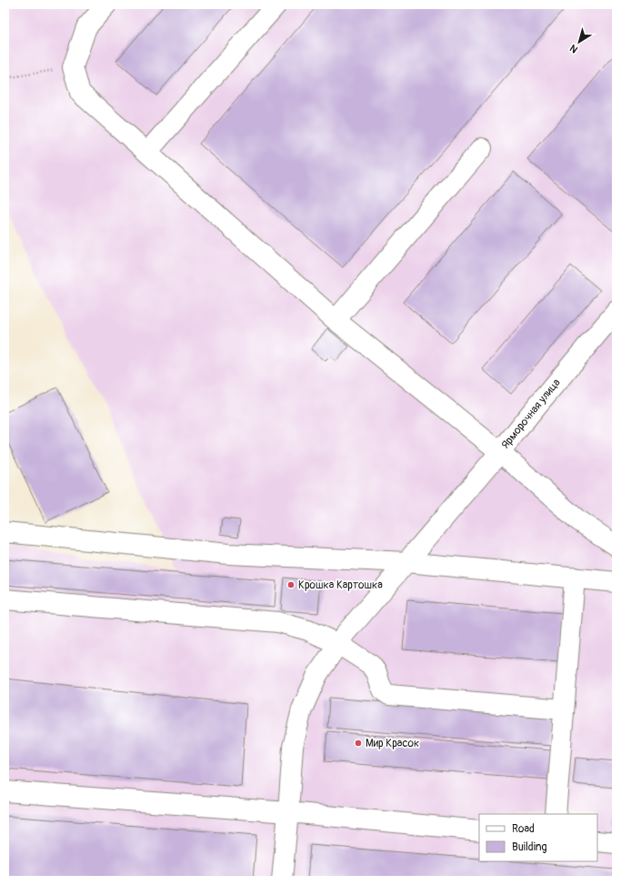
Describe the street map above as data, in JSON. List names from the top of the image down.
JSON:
{
  "streets": {
    "lane": ["Ярморочная улица"]
  },
  "places": ["Крошка Картошка", "Мир Красок"],
  "legend": ["Road", "Building"],
  "north": "bottom left"
}
